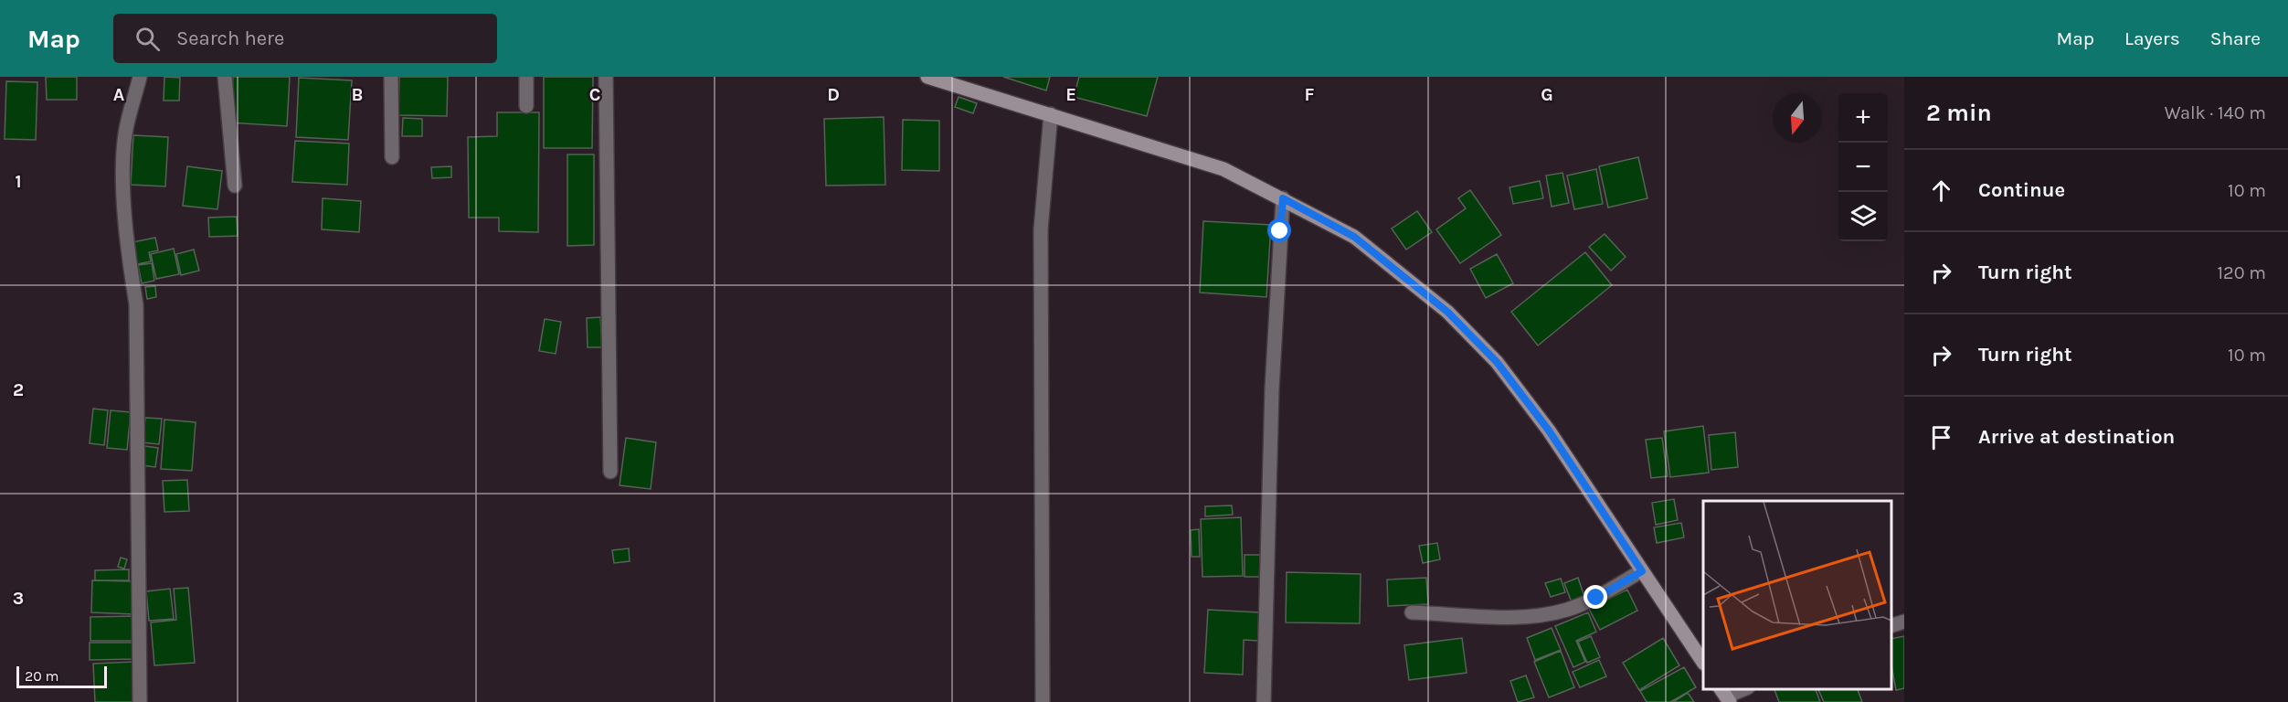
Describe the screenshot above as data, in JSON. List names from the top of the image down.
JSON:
{
  "scale_bar": "20 m",
  "north": "bottom",
  "page": {
    "header": "Map",
    "search": "Search here",
    "nav": ["Map", "Layers", "Share"],
    "heading": ["2 min", "Walk · 140 m"],
    "map_buttons": ["+", "−"],
    "list": [
      ["Continue", "10 m"],
      ["Turn right", "120 m"],
      ["Turn right", "10 m"],
      "Arrive at destination"
    ],
    "scale": "20 m"
  },
  "grid": {
    "columns": [
      "A",
      "B",
      "C",
      "D",
      "E",
      "F",
      "G"
    ],
    "rows": ["1", "2", "3"]
  }
}
